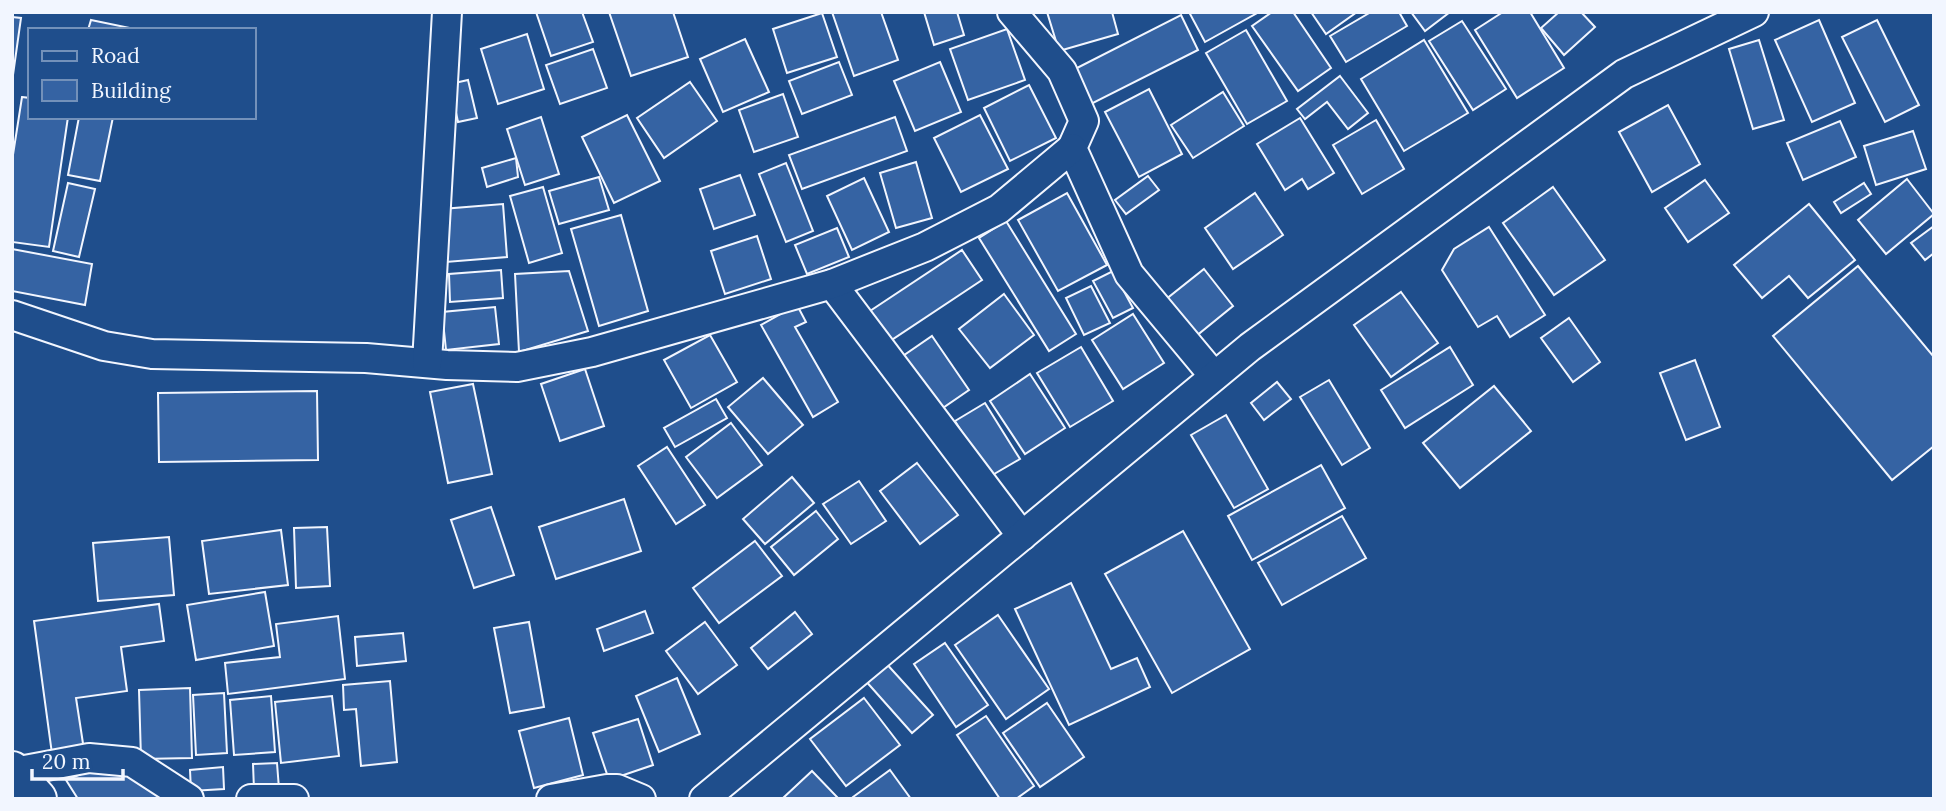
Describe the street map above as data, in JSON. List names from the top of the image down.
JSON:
{
  "legend": ["Road", "Building"],
  "scale_bar": "20 m"
}
